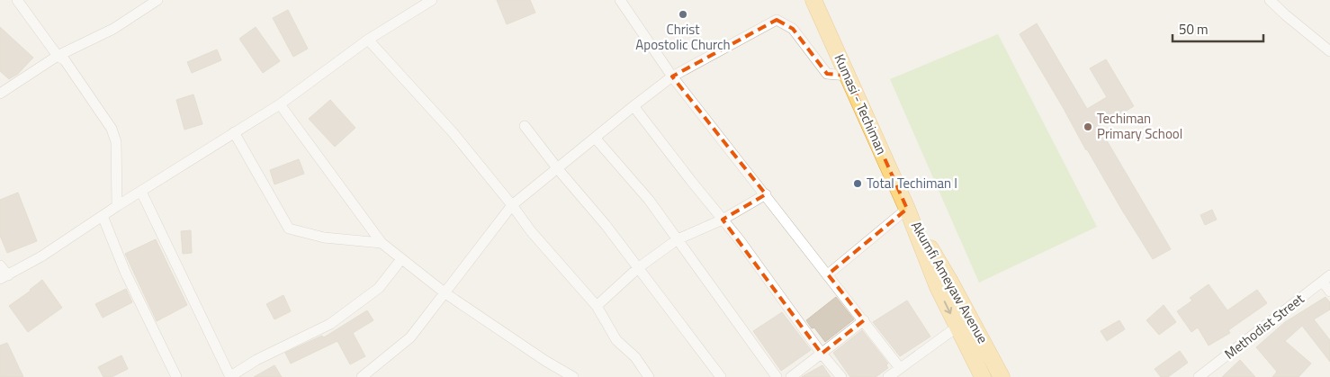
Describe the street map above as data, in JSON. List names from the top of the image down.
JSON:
{
  "streets": {
    "highway": ["Kumasi - Techiman", "Akumfi Ameyaw Avenue"],
    "street": ["Methodist Street"]
  },
  "crossings": [
    ["Kumasi - Techiman", "Akumfi Ameyaw Avenue"]
  ],
  "places": ["Christ Apostolic Church", "Techiman Primary School", "Total Techiman I"],
  "scale_bar": "50 m"
}
